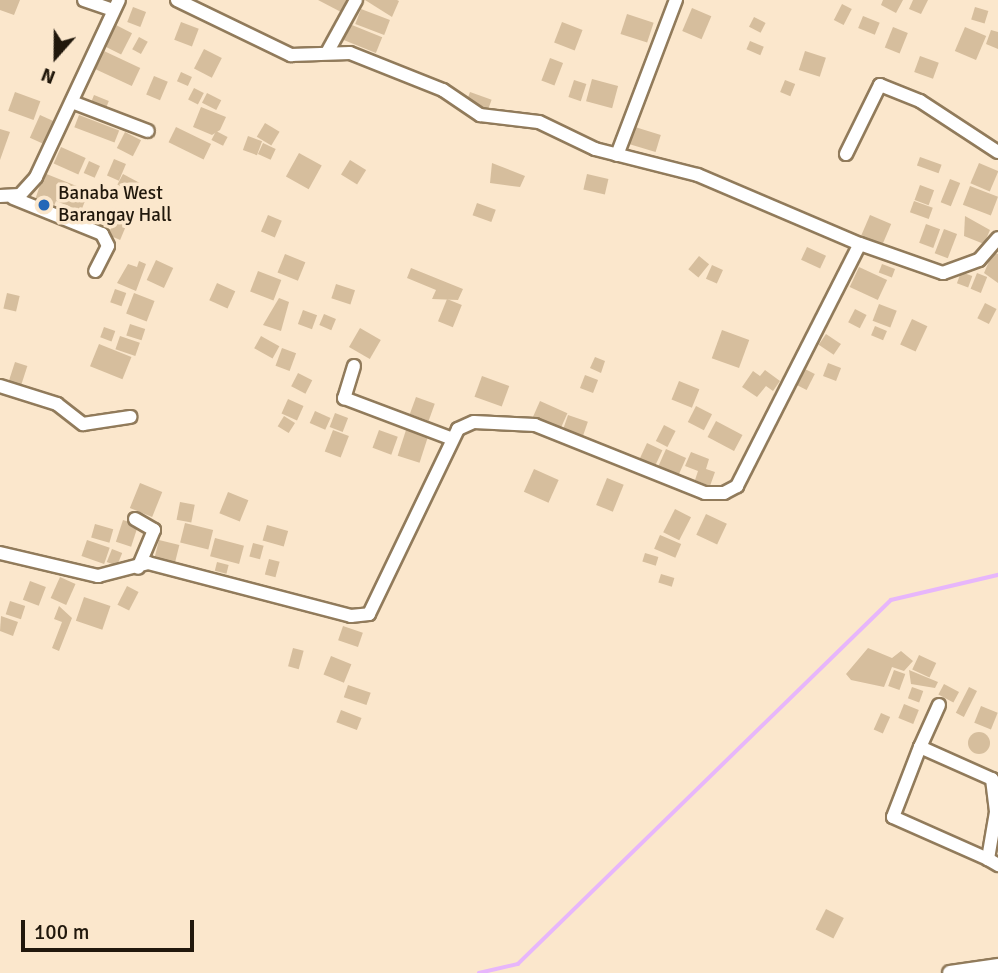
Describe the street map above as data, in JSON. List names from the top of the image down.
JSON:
{
  "places": ["Banaba West Barangay Hall"],
  "scale_bar": "100 m",
  "north": "bottom"
}
